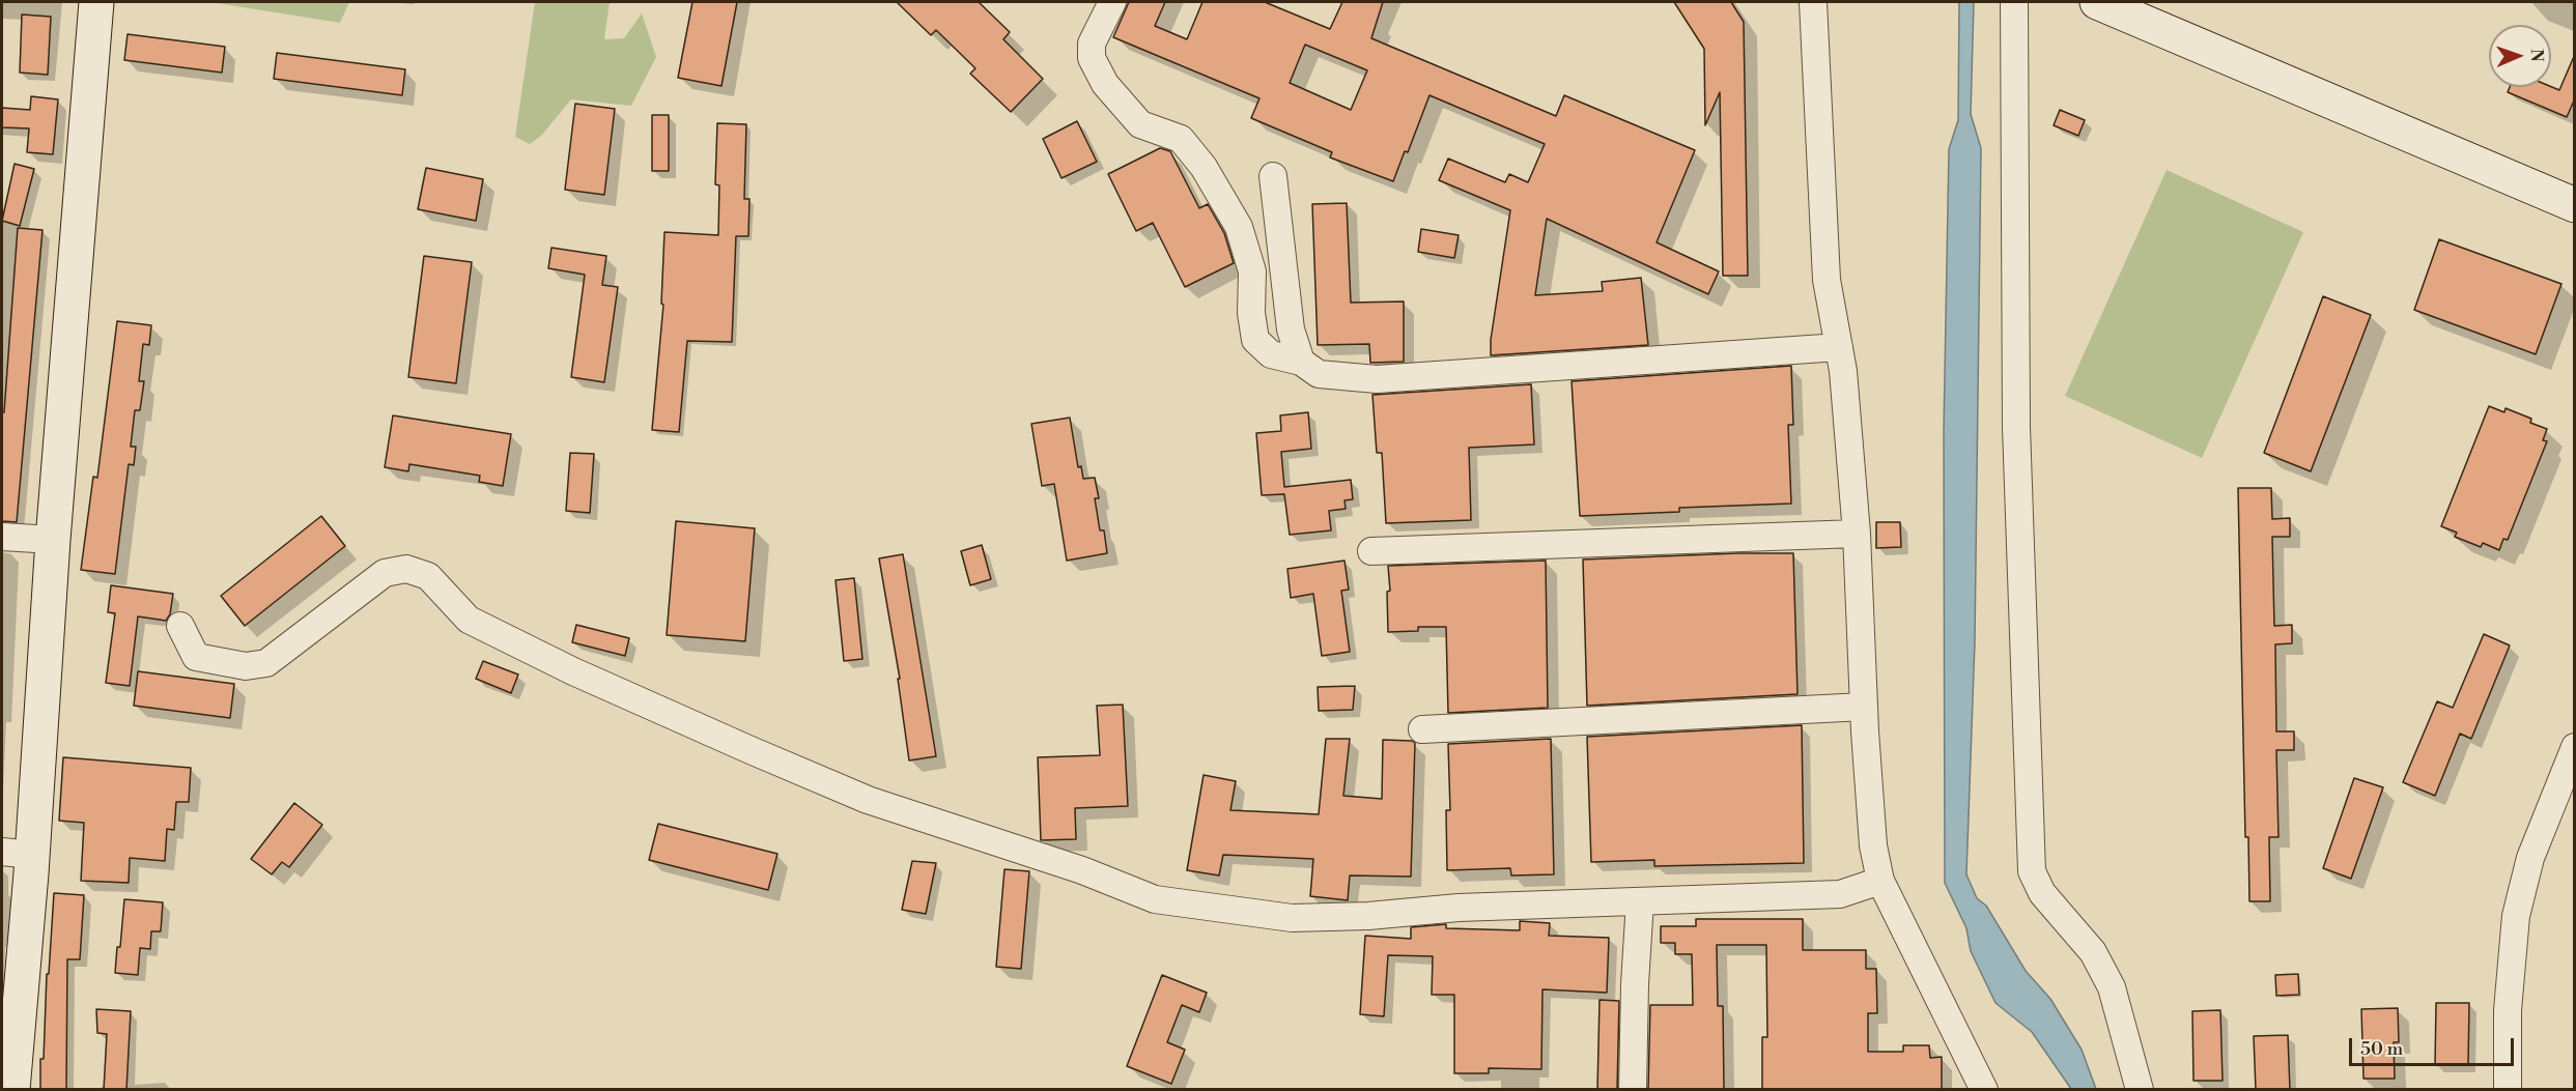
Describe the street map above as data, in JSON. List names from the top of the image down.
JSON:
{
  "scale_bar": "50 m",
  "north": "right"
}
